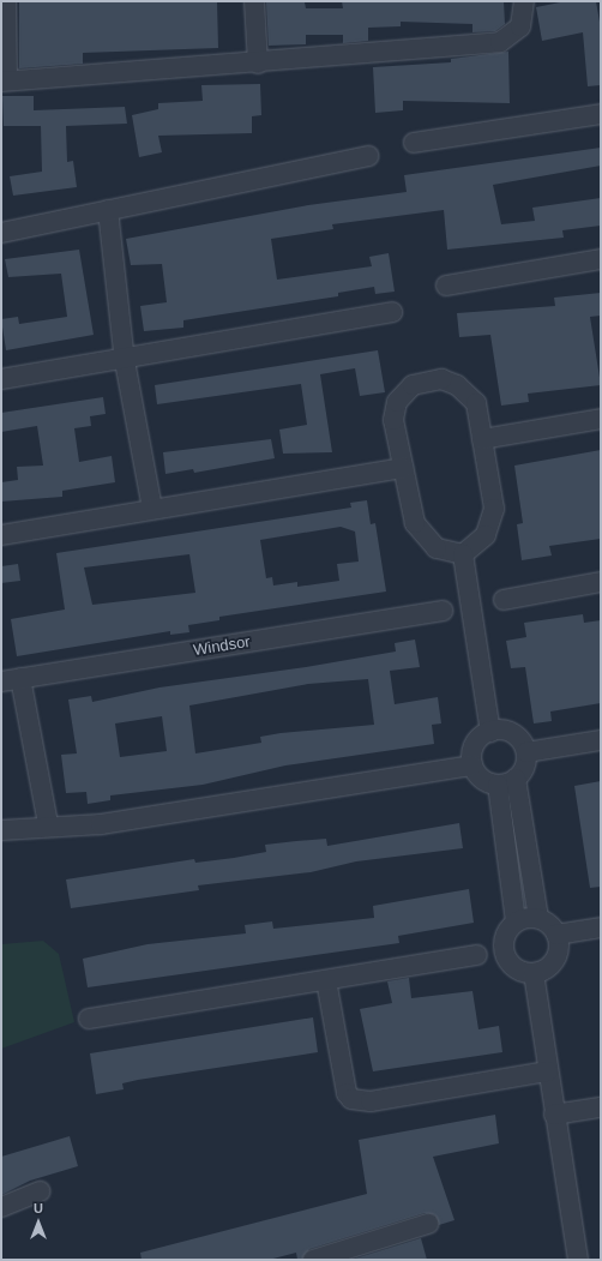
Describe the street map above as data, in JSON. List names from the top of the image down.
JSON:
{
  "streets": {
    "street": ["Windsor"]
  },
  "north": "top"
}
